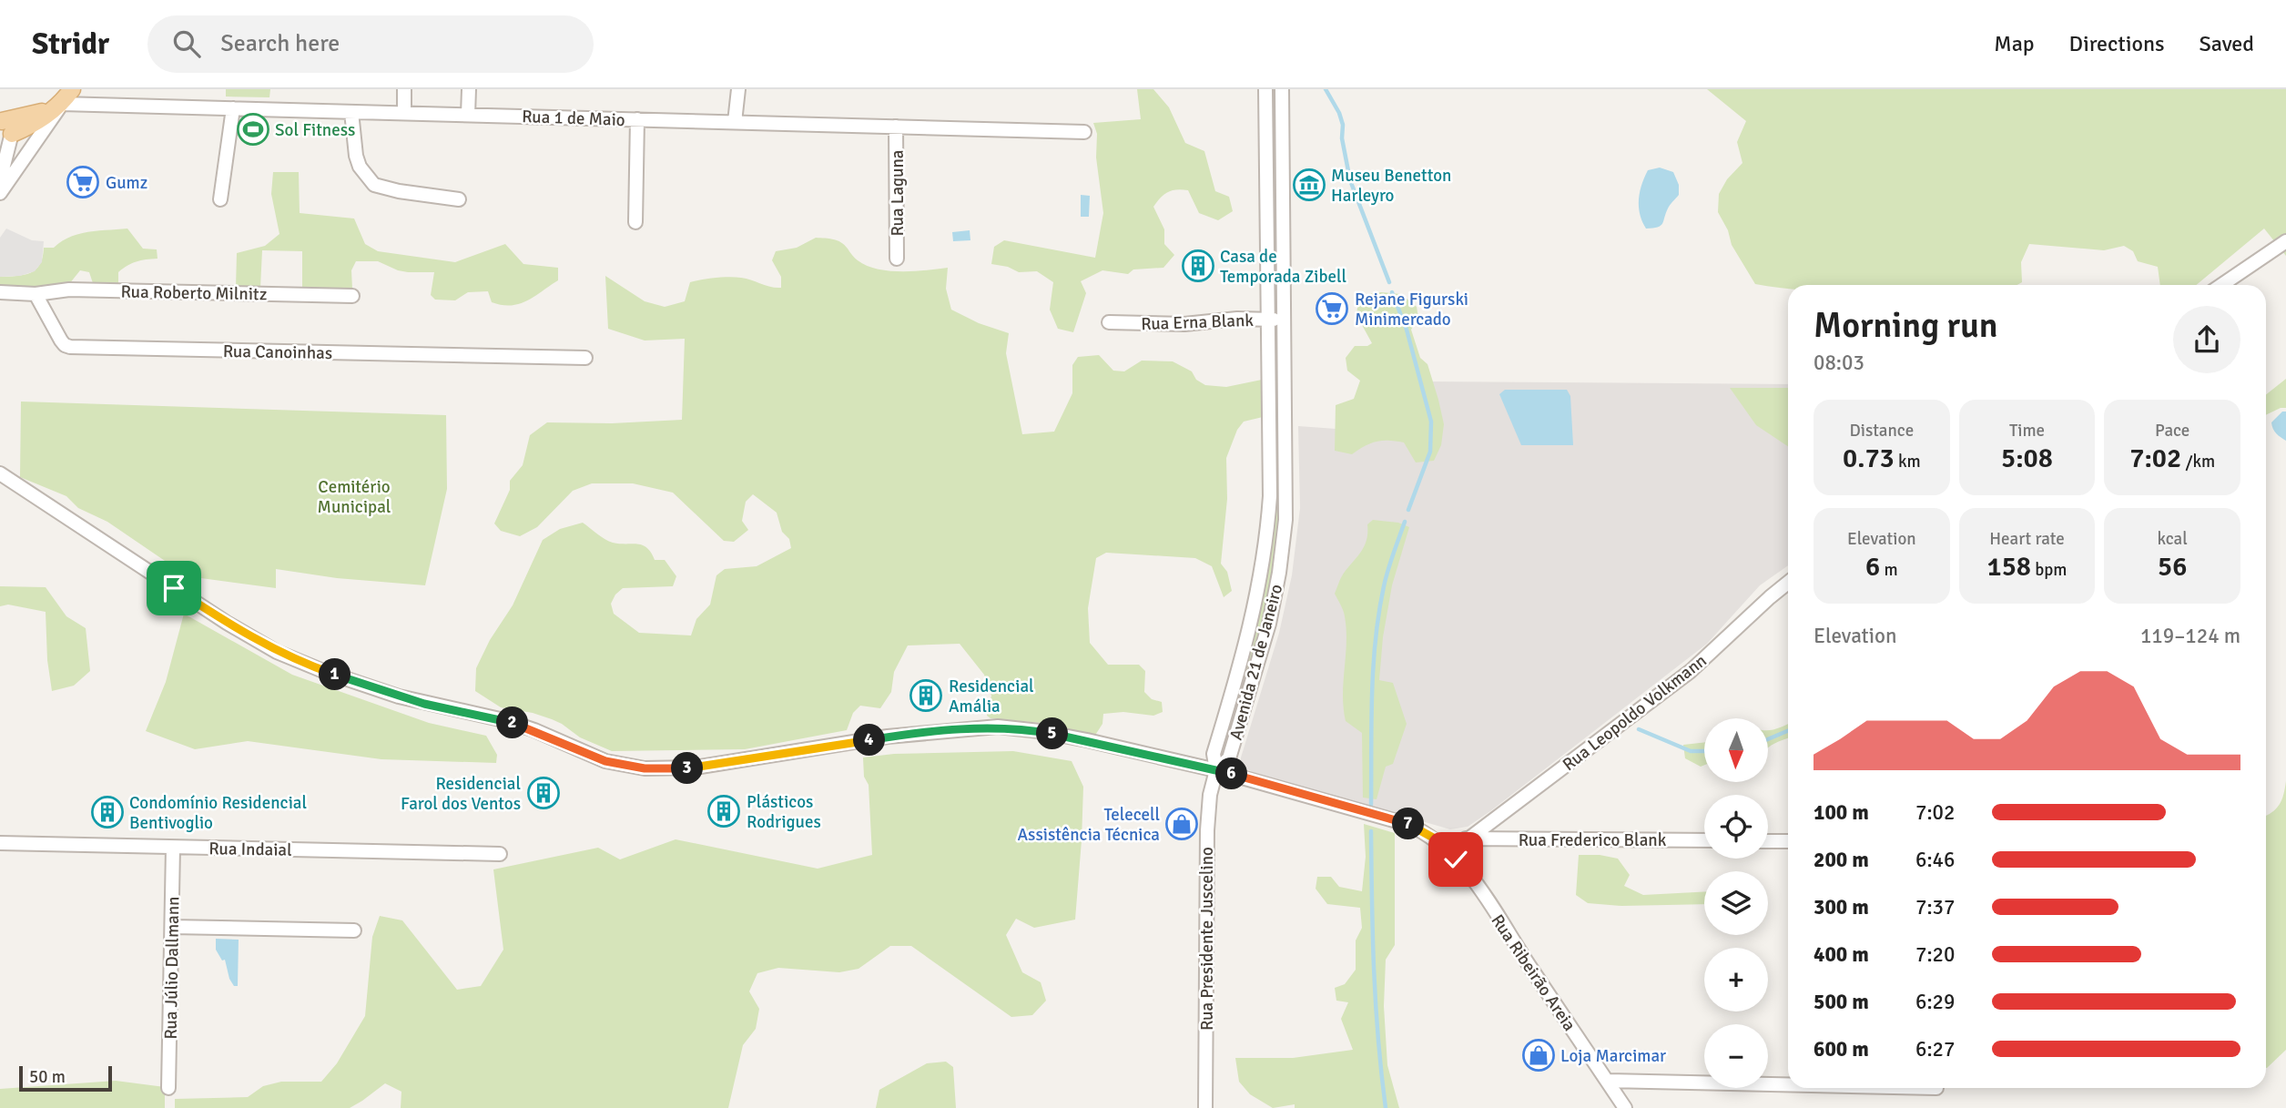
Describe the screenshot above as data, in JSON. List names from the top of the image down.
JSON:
{
  "streets": {
    "street": [
      "Rua 1 de Maio",
      "Rua Laguna",
      "Rua Roberto Milnitz",
      "Rua Erna Blank",
      "Rua Canoinhas",
      "Avenida 21 de Janeiro",
      "Rua Leopoldo Volkmann",
      "Rua Frederico Blank",
      "Rua Indaial",
      "Rua Presidente Juscelino",
      "Rua Júlio Dallmann",
      "Rua Ribeirão Areia"
    ]
  },
  "crossings": [
    ["Rua 1 de Maio", "Rua Laguna"],
    ["Rua Roberto Milnitz", "Rua Canoinhas"],
    ["Rua Erna Blank", "Avenida 21 de Janeiro"],
    ["Avenida 21 de Janeiro", "Rua Presidente Juscelino"],
    ["Avenida 21 de Janeiro", "Rua Ribeirão Areia"],
    ["Rua Leopoldo Volkmann", "Rua Frederico Blank"],
    ["Rua Indaial", "Rua Júlio Dallmann"],
    ["Rua Presidente Juscelino", "Rua Ribeirão Areia"]
  ],
  "parks": ["Cemitério Municipal"],
  "places": {
    "sports": ["Sol Fitness"],
    "supermarket": ["Gumz", "Rejane Figurski Minimercado"],
    "museum": ["Museu Benetton Harleyro"],
    "building": [
      "Casa de Temporada Zibell",
      "Residencial Amália",
      "Residencial Farol dos Ventos",
      "Plásticos Rodrigues",
      "Condomínio Residencial Bentivoglio"
    ],
    "shop": ["Telecell Assistência Técnica", "Loja Marcimar"]
  },
  "scale_bar": "50 m",
  "north": "bottom",
  "page": {
    "header": "Stridr",
    "search": "Search here",
    "nav": ["Map", "Directions", "Saved"],
    "heading": ["Morning run", "08:03"],
    "stats": [
      ["Distance", "0.73 km"],
      ["Time", "5:08"],
      ["Pace", "7:02 /km"],
      ["Elevation", "6 m"],
      ["Heart rate", "158 bpm"],
      ["kcal", "56"]
    ],
    "chart": ["Elevation", "119–124 m"],
    "pins": [
      "1",
      "2",
      "5",
      "4",
      "3",
      "6",
      "7"
    ],
    "map_buttons": ["+", "−"],
    "list": [
      {
        "name": "100 m",
        "note": "7:02"
      },
      {
        "name": "200 m",
        "note": "6:46"
      },
      {
        "name": "300 m",
        "note": "7:37"
      },
      {
        "name": "400 m",
        "note": "7:20"
      },
      {
        "name": "500 m",
        "note": "6:29"
      },
      {
        "name": "600 m",
        "note": "6:27"
      }
    ],
    "scale": "50 m"
  }
}
